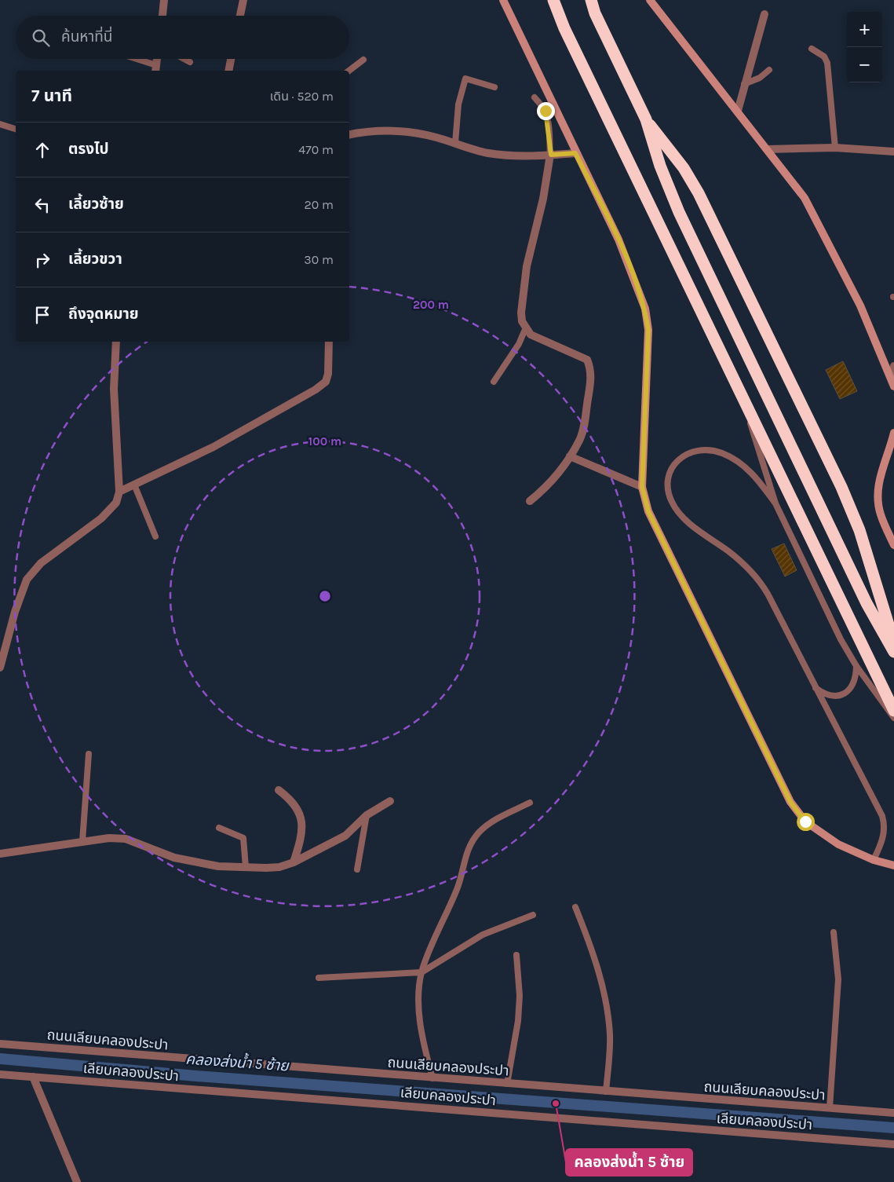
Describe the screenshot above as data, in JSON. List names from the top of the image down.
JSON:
{
  "streets": {
    "street": ["ถนนเลียบคลองประปา", "เลียบคลองประปา"]
  },
  "water": ["คลองส่งน้ำ 5 ซ้าย"],
  "places": ["คลองส่งน้ำ 5 ซ้าย"],
  "page": {
    "map_buttons": ["+", "−"],
    "search": "ค้นหาที่นี่",
    "heading": ["7 นาที", "เดิน · 520 m"],
    "list": [
      ["ตรงไป", "470 m"],
      ["เลี้ยวซ้าย", "20 m"],
      ["เลี้ยวขวา", "30 m"],
      "ถึงจุดหมาย"
    ]
  },
  "rings": ["200 m", "100 m"]
}
